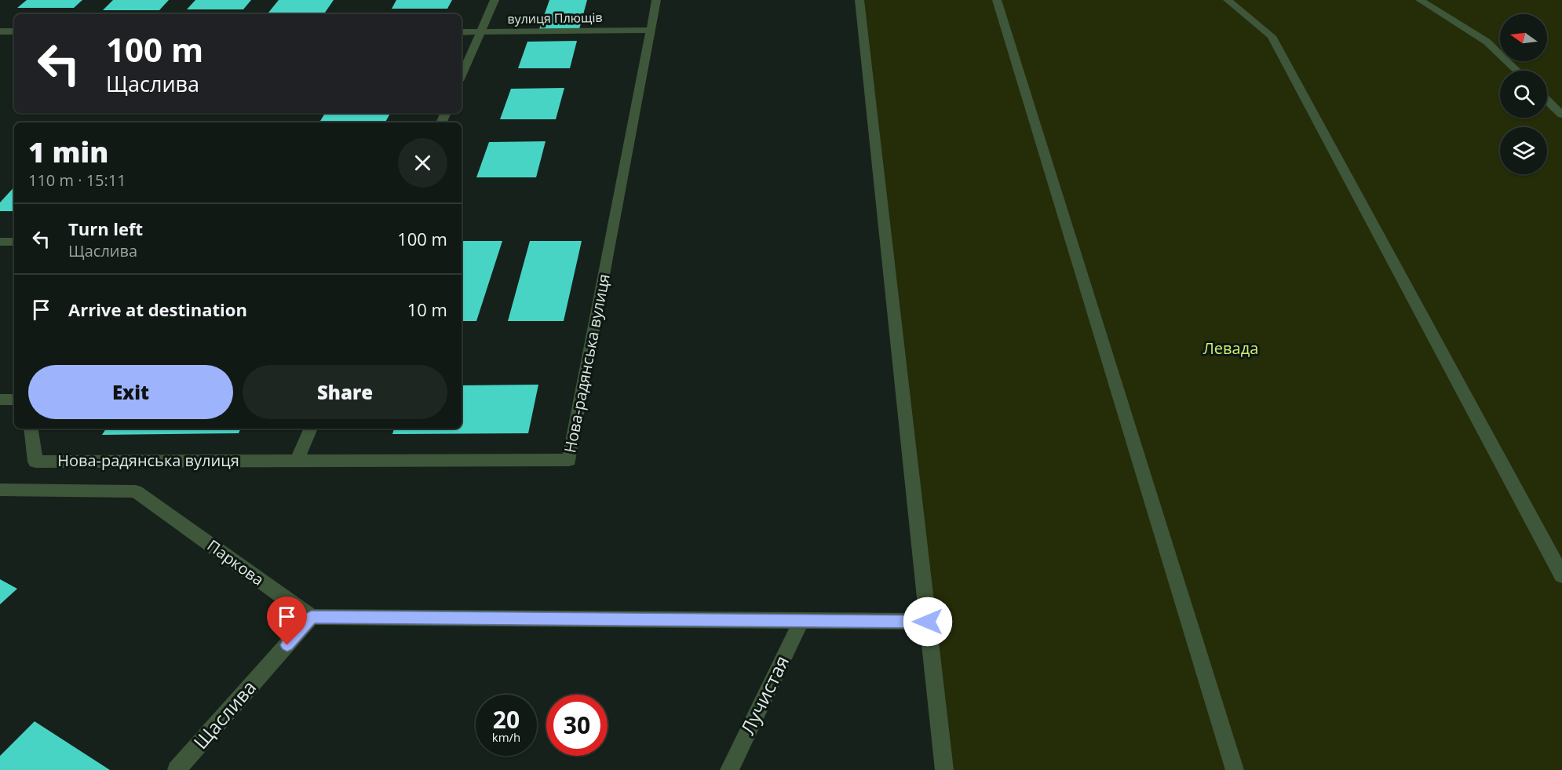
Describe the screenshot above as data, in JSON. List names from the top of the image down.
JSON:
{
  "streets": {
    "street": [
      "вулиця Плющів",
      "Нова-радянська вулиця",
      "Паркова",
      "Лучистая",
      "Щаслива"
    ]
  },
  "crossings": [
    ["вулиця Плющів", "Нова-радянська вулиця"],
    ["Паркова", "Щаслива"]
  ],
  "parks": ["Левада"],
  "north": "left",
  "page": {
    "turn": ["100 m", "Щаслива"],
    "heading": ["1 min", "110 m · 15:11"],
    "list": [
      {
        "name": "Turn left",
        "note": "Щаслива",
        "value": "100 m"
      },
      {
        "name": "Arrive at destination",
        "value": "10 m"
      }
    ],
    "buttons": ["Exit", "Share"],
    "speed": "20 km/h",
    "limit": "30"
  }
}
